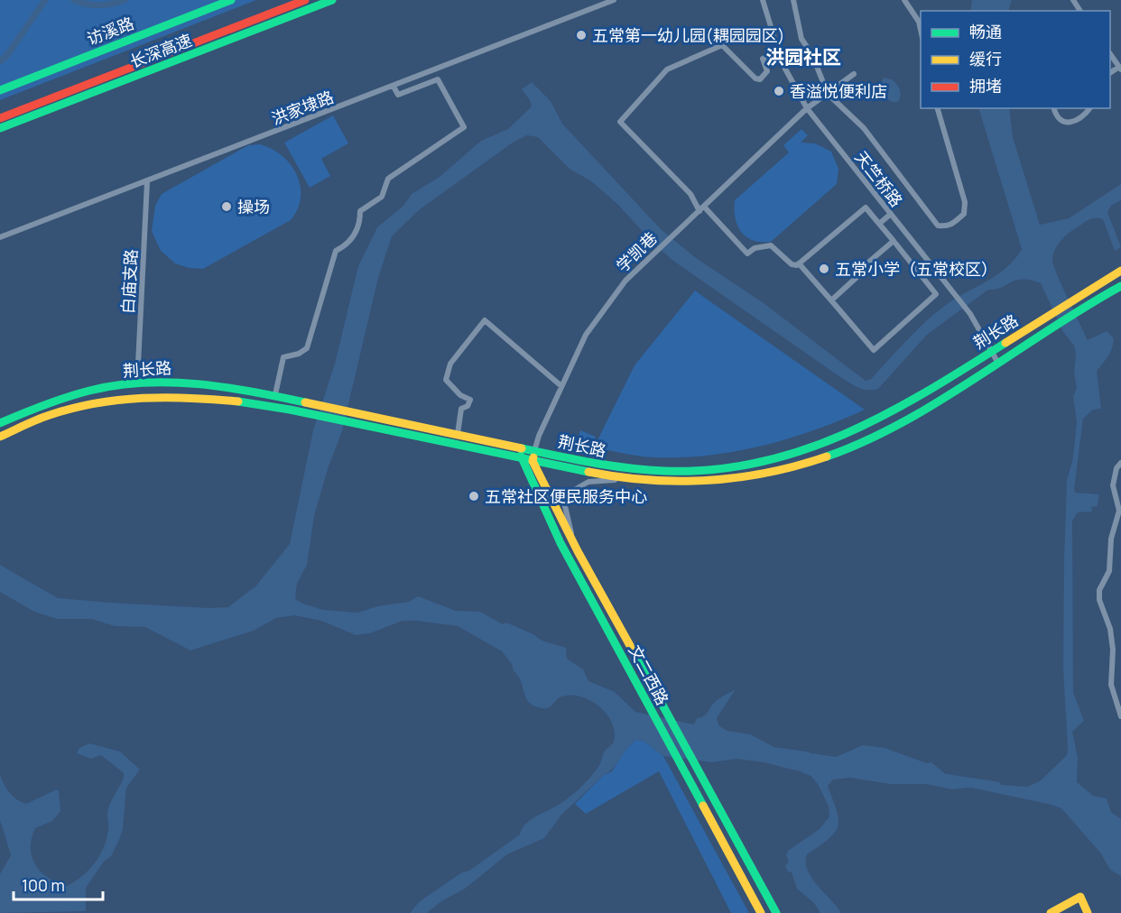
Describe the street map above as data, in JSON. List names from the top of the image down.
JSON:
{
  "streets": {
    "main road": [
      "访溪路",
      "长深高速",
      "荆长路",
      "文二西路"
    ],
    "street": [
      "洪家埭路",
      "天竺桥路",
      "学凯巷",
      "白庙支路"
    ]
  },
  "crossings": [
    ["洪家埭路", "白庙支路"],
    ["天竺桥路", "学凯巷"],
    ["天竺桥路", "荆长路"],
    ["学凯巷", "荆长路"],
    ["白庙支路", "荆长路"],
    ["荆长路", "文二西路"]
  ],
  "districts": ["洪园社区"],
  "places": [
    "五常第一幼儿园(耦园园区)",
    "香溢悦便利店",
    "操场",
    "五常小学（五常校区）",
    "五常社区便民服务中心"
  ],
  "legend": ["畅通", "缓行", "拥堵"],
  "scale_bar": "100 m"
}
